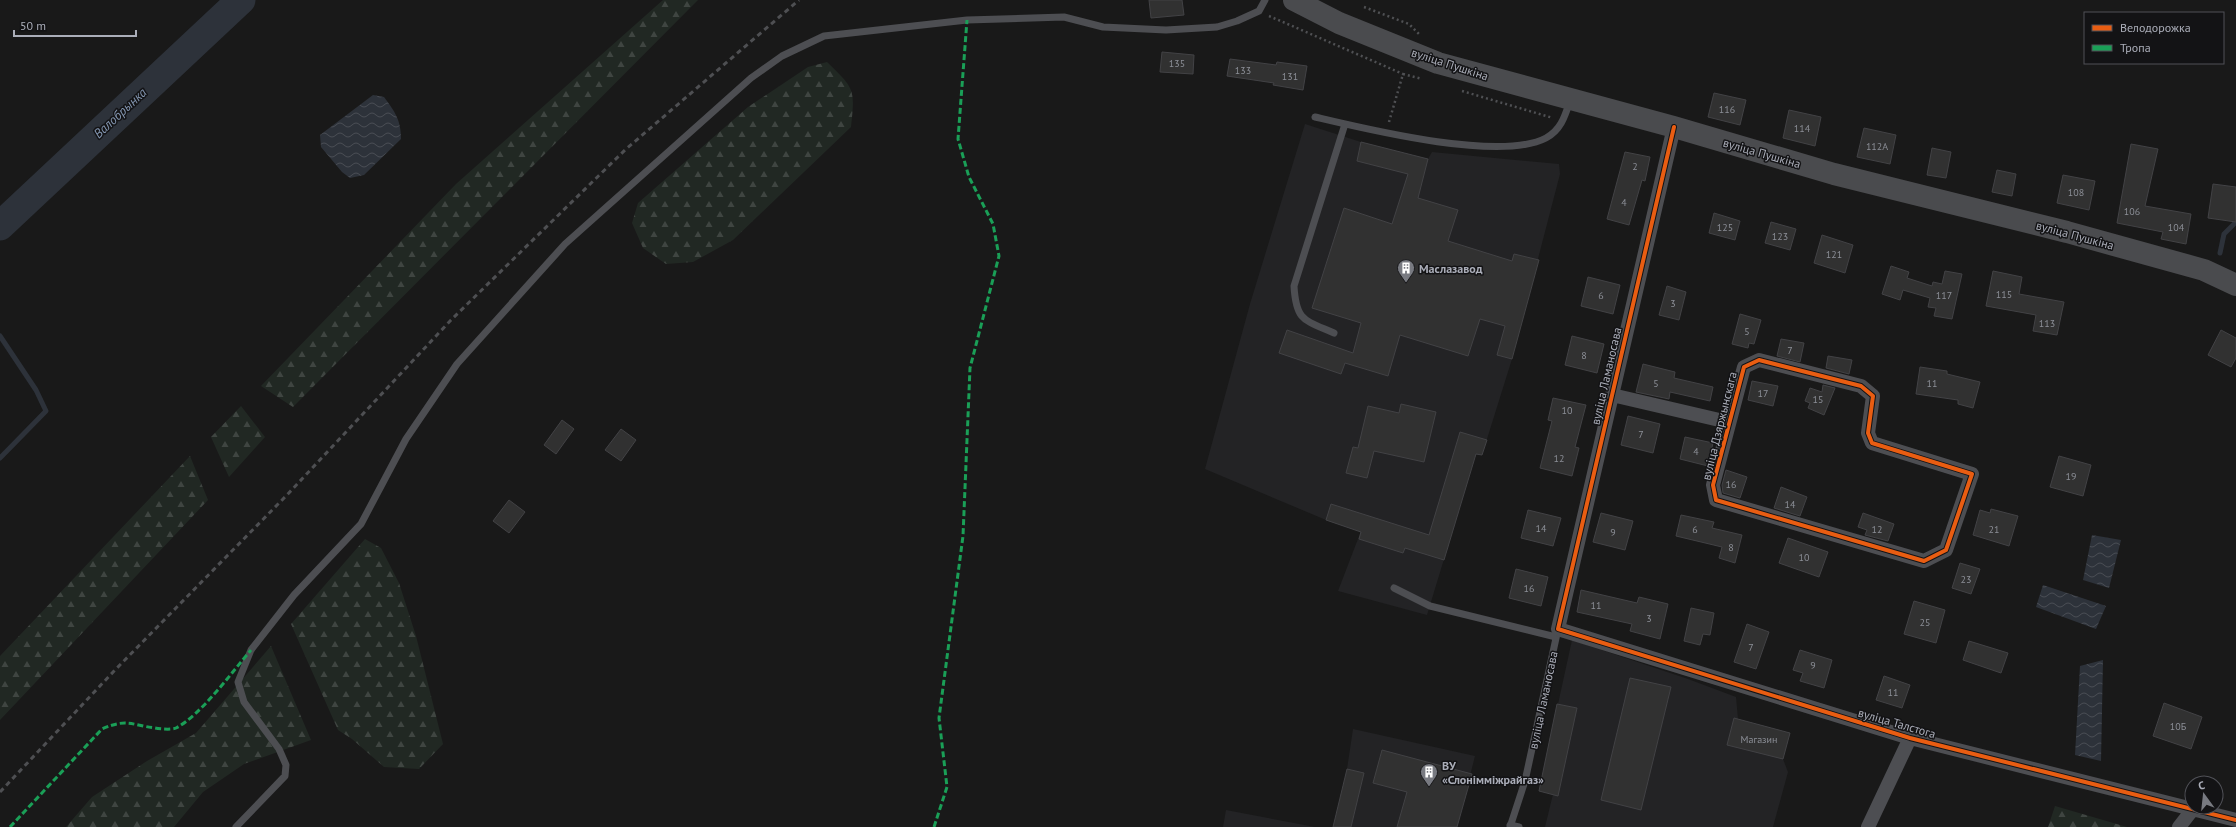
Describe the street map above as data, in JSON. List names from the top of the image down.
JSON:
{
  "streets": {
    "main road": ["вуліца Пушкіна"],
    "street": ["вуліца Ламаносава", "вуліца Дзяржынскага", "вуліца Талстога"]
  },
  "crossings": [
    ["вуліца Пушкіна", "вуліца Ламаносава"],
    ["вуліца Ламаносава", "вуліца Дзяржынскага"],
    ["вуліца Ламаносава", "вуліца Талстога"]
  ],
  "water": ["Валобрынка"],
  "places": {
    "building": ["Маслазавод", "ВУ «Слонімміжрайгаз»"]
  },
  "house_numbers": [
    "135",
    "133",
    "131",
    "116",
    "114",
    "112А",
    "2",
    "108",
    "4",
    "106",
    "125",
    "104",
    "123",
    "121",
    "115",
    "6",
    "117",
    "3",
    "113",
    "5",
    "7",
    "8",
    "5",
    "11",
    "17",
    "15",
    "10",
    "7",
    "4",
    "12",
    "19",
    "16",
    "14",
    "14",
    "6",
    "12",
    "21",
    "9",
    "8",
    "10",
    "23",
    "16",
    "11",
    "3",
    "25",
    "7",
    "9",
    "11",
    "10Б",
    "Магазин"
  ],
  "legend": ["Велодорожка", "Тропа"],
  "scale_bar": "50 m",
  "north": "top"
}
